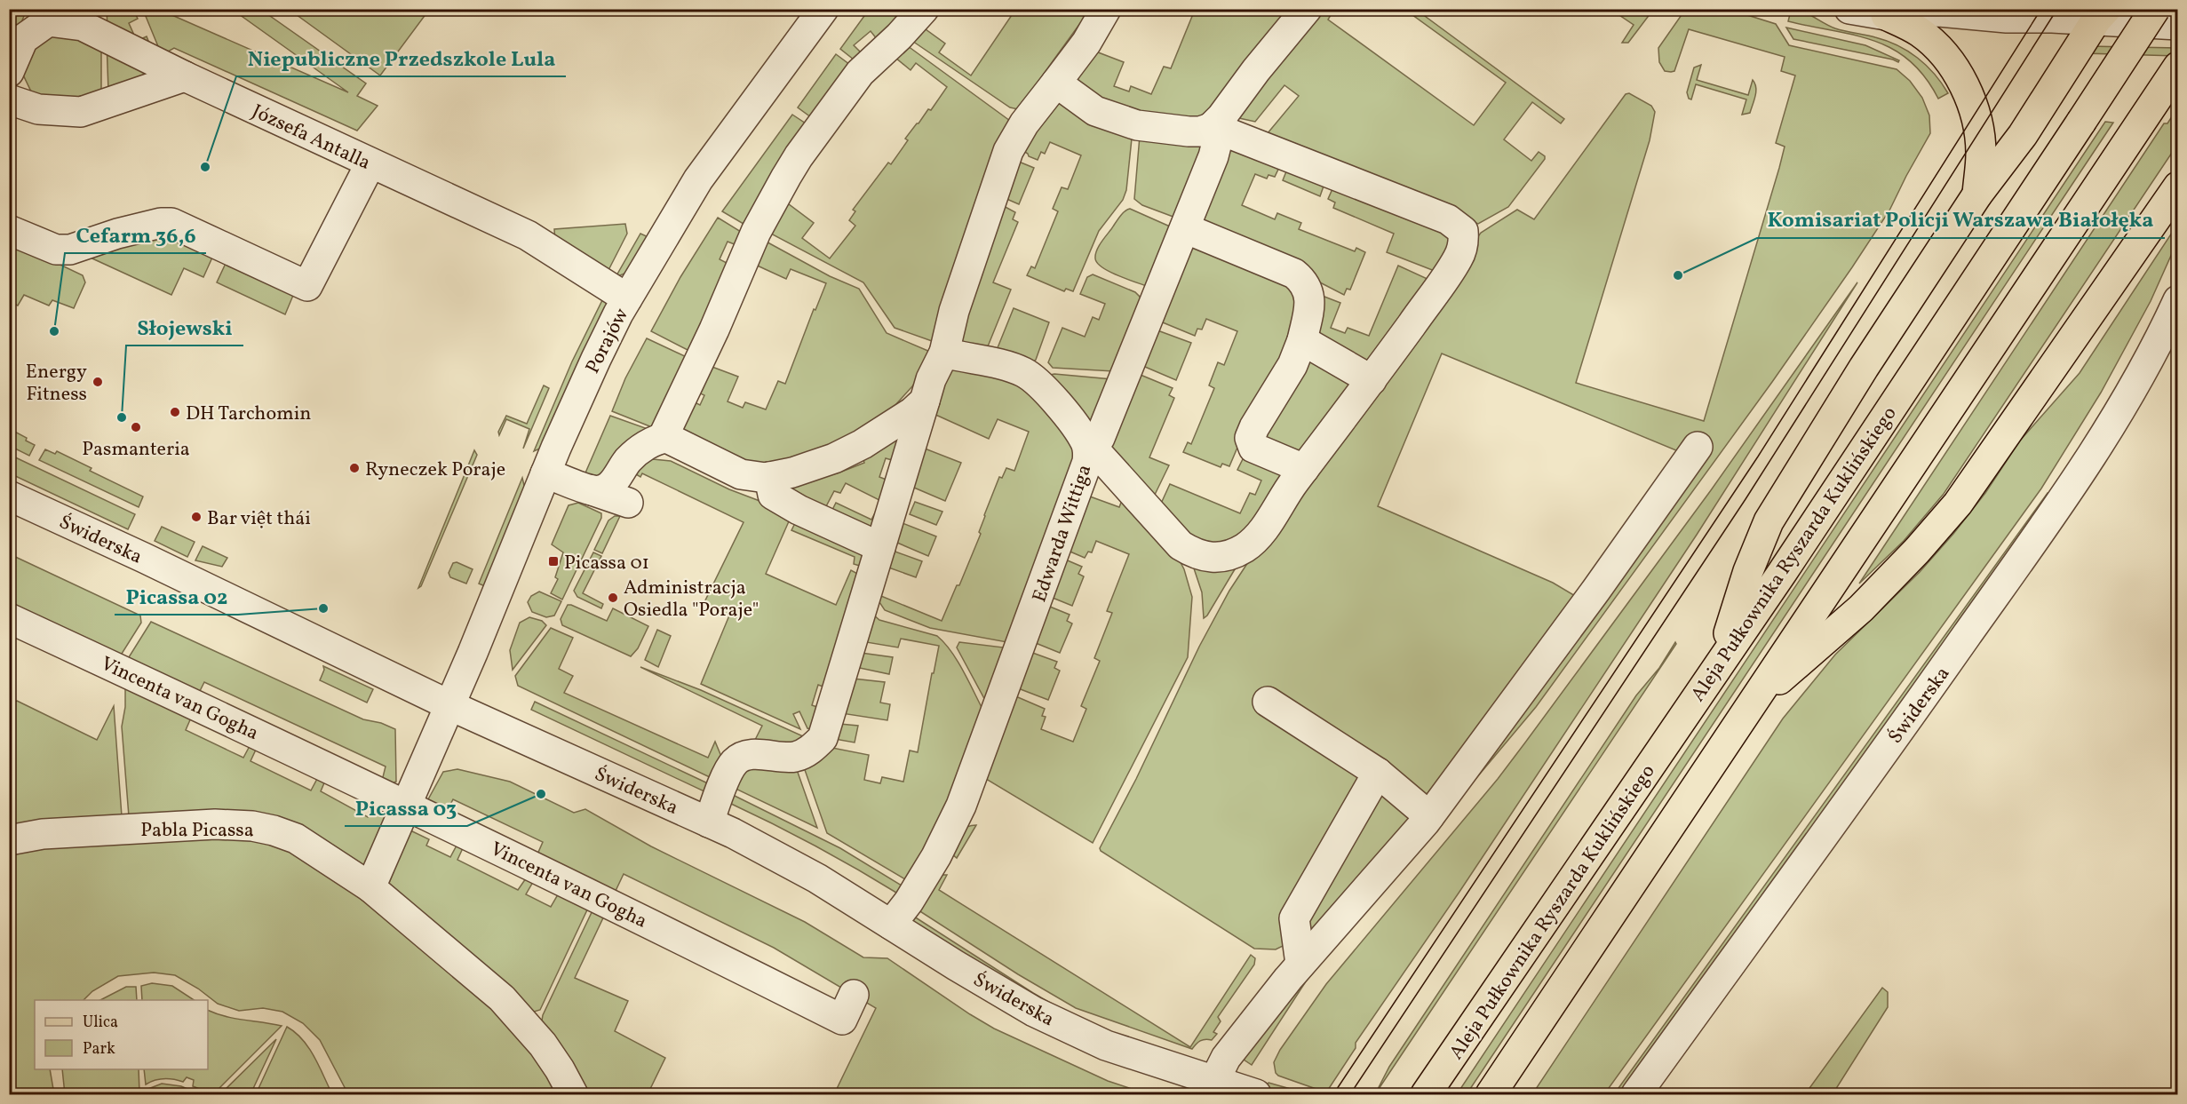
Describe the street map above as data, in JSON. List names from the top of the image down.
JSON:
{
  "streets": {
    "main road": ["Aleja Pułkownika Ryszarda Kuklińskiego"],
    "street": [
      "Józsefa Antalla",
      "Porajów",
      "Edwarda Wittiga",
      "Świderska",
      "Vincenta van Gogha",
      "Pabla Picassa"
    ]
  },
  "crossings": [
    ["Józsefa Antalla", "Porajów"],
    ["Porajów", "Świderska"],
    ["Edwarda Wittiga", "Świderska"]
  ],
  "places": {
    "other": [
      "Niepubliczne Przedszkole Lula",
      "Komisariat Policji Warszawa Białołęka",
      "Cefarm 36,6",
      "Energy Fitness",
      "DH Tarchomin",
      "Słojewski",
      "Pasmanteria",
      "Ryneczek Poraje",
      "Bar việt thái",
      "Administracja Osiedla \"Poraje\"",
      "Picassa 02",
      "Picassa 03"
    ],
    "transit": ["Picassa 01"]
  },
  "legend": ["Ulica", "Park"]
}
